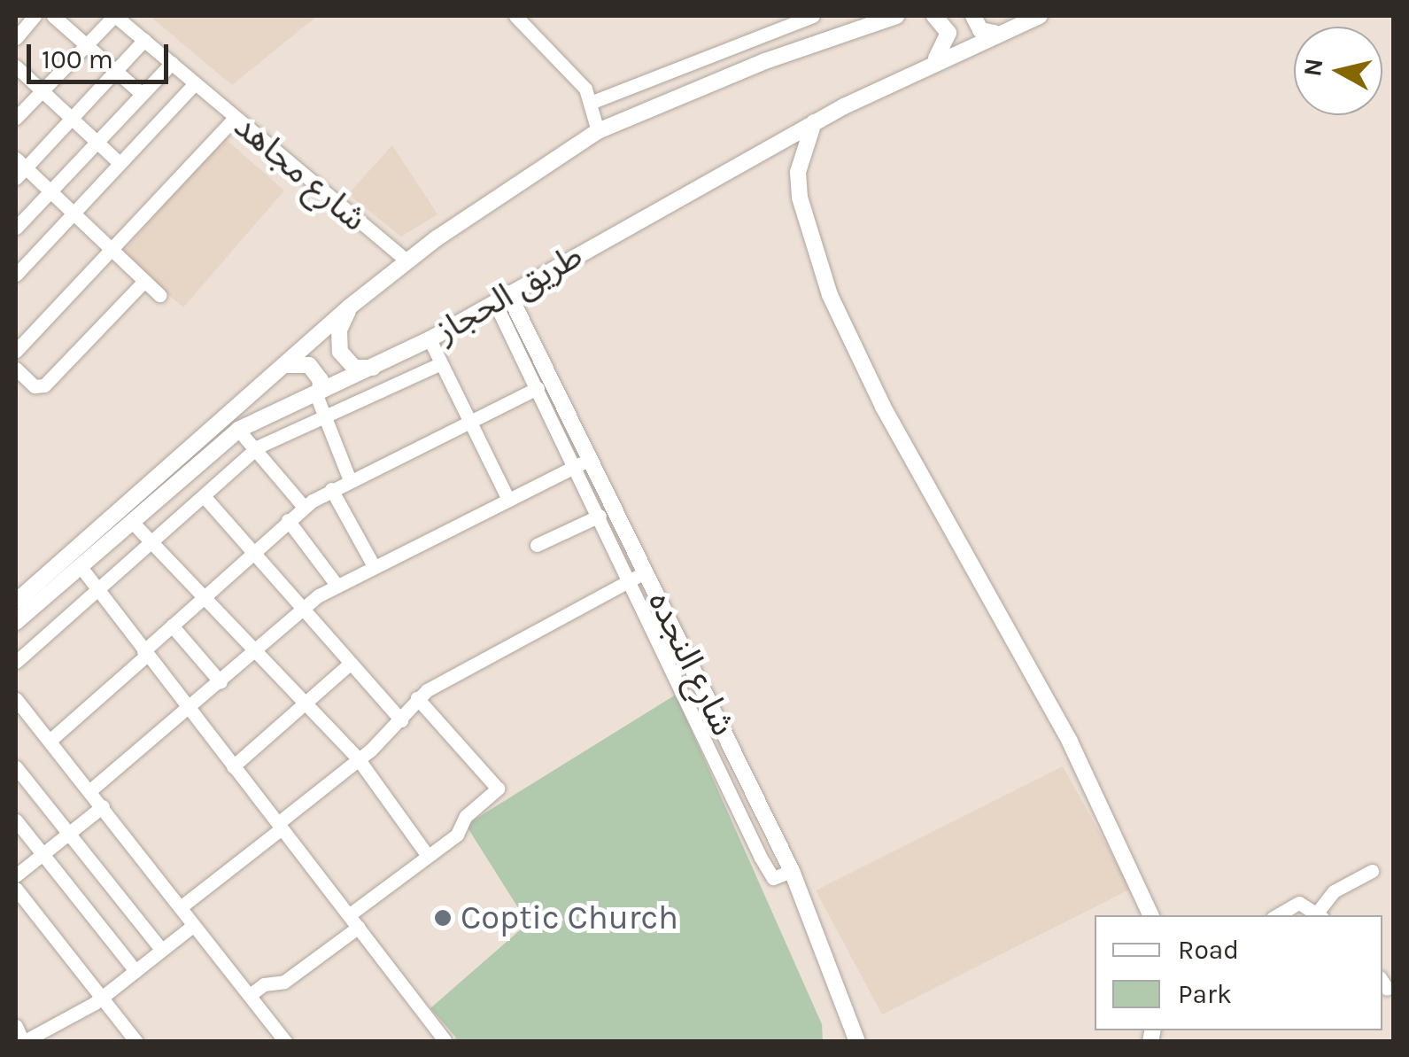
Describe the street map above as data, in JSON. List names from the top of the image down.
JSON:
{
  "streets": {
    "main road": ["طريق الحجاز", "شارع النجده"],
    "street": ["شارع مجاهد"]
  },
  "crossings": [
    ["طريق الحجاز", "شارع النجده"]
  ],
  "places": ["Coptic Church"],
  "legend": ["Road", "Park"],
  "scale_bar": "100 m",
  "north": "left"
}
